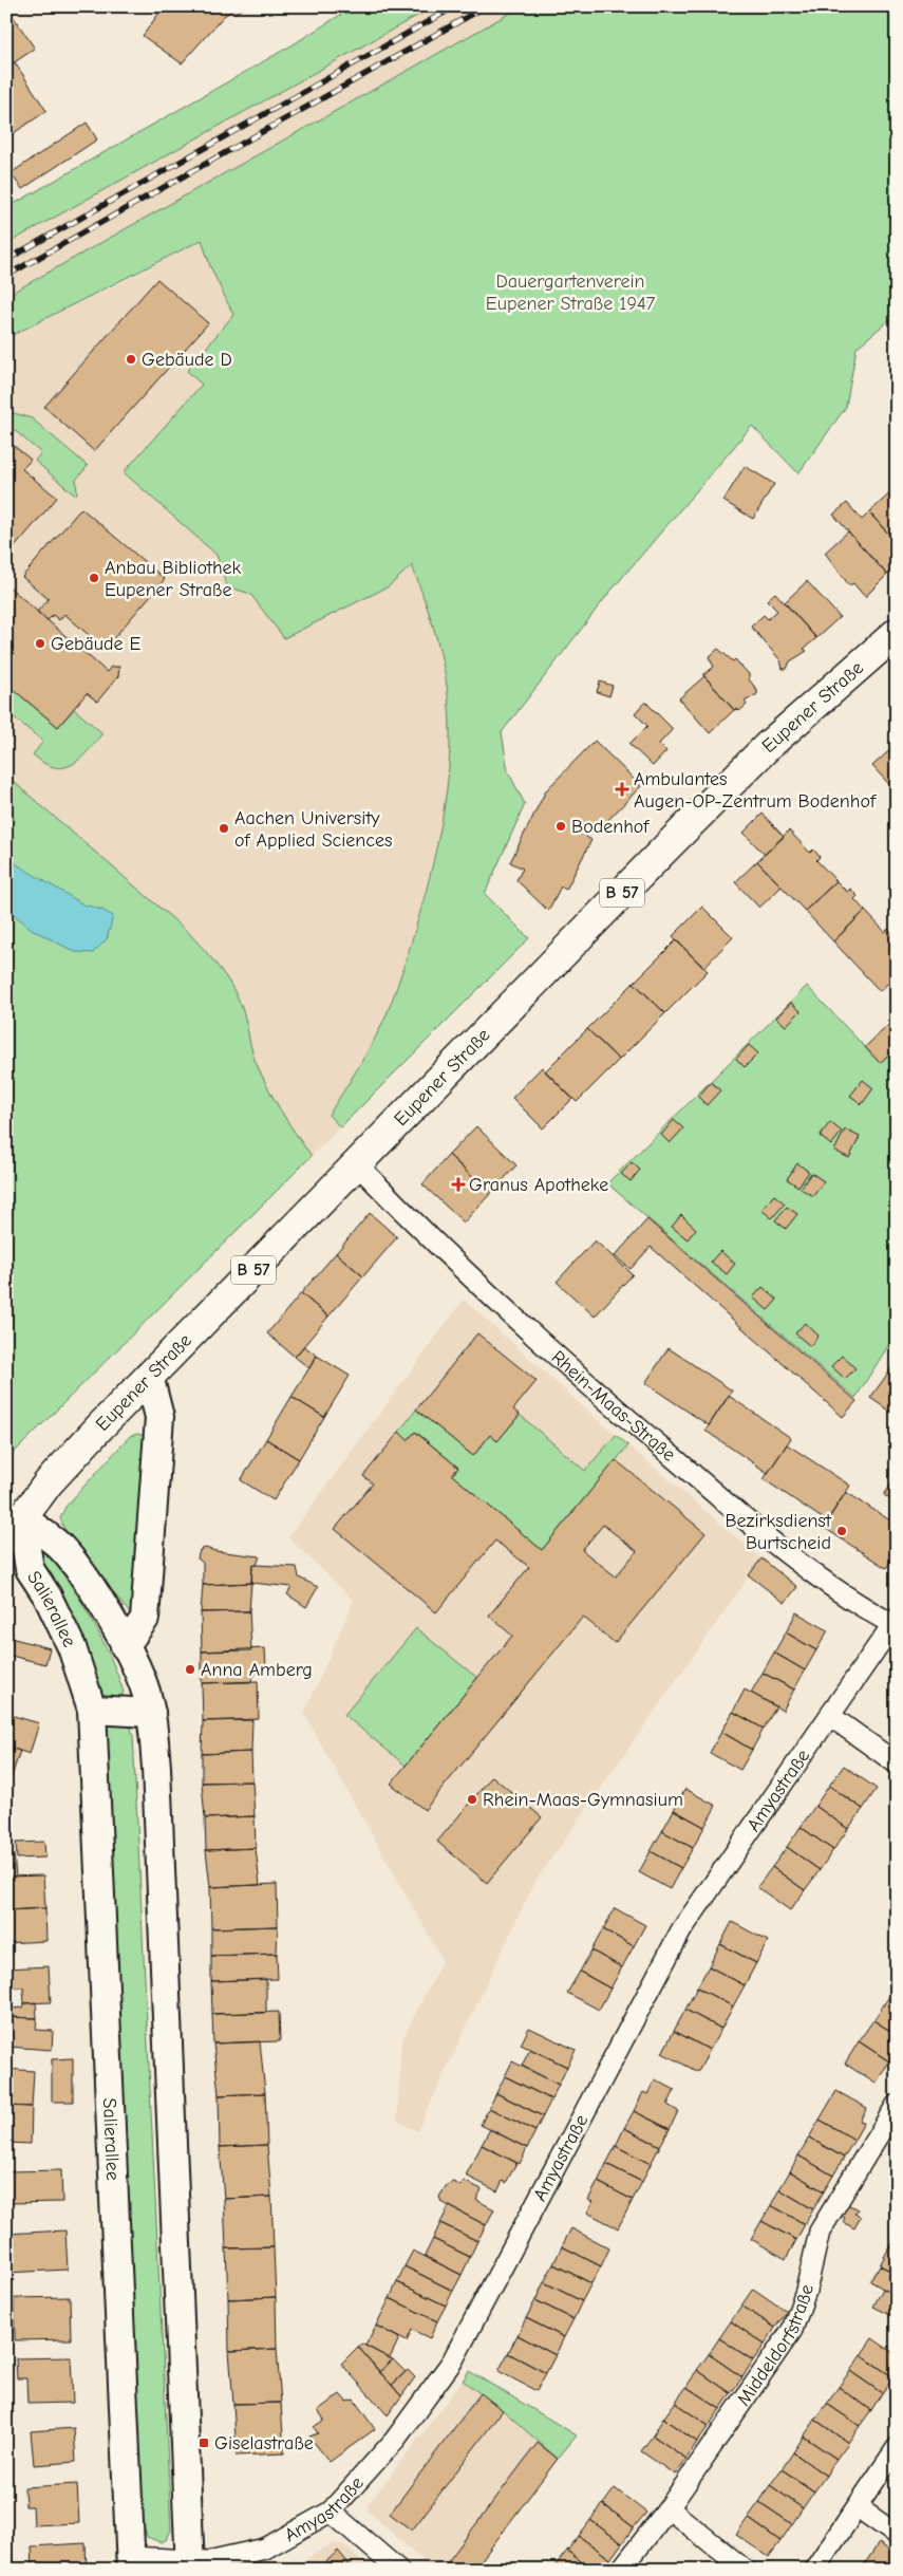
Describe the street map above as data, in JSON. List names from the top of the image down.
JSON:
{
  "streets": {
    "main road": ["Eupener Straße", "B 57"],
    "street": [
      "Rhein-Maas-Straße",
      "Salierallee",
      "Amyastraße",
      "Middeldorfstraße"
    ]
  },
  "crossings": [
    ["Eupener Straße", "Rhein-Maas-Straße"],
    ["Eupener Straße", "Salierallee"],
    ["Rhein-Maas-Straße", "Amyastraße"],
    ["Salierallee", "Amyastraße"]
  ],
  "parks": ["Dauergartenverein Eupener Straße 1947"],
  "places": {
    "other": [
      "Gebäude D",
      "Anbau Bibliothek Eupener Straße",
      "Gebäude E",
      "Bodenhof",
      "Aachen University of Applied Sciences",
      "Bezirksdienst Burtscheid",
      "Anna Amberg",
      "Rhein-Maas-Gymnasium"
    ],
    "health": ["Ambulantes Augen-OP-Zentrum Bodenhof", "Granus Apotheke"],
    "transit": ["Giselastraße"]
  }
}
